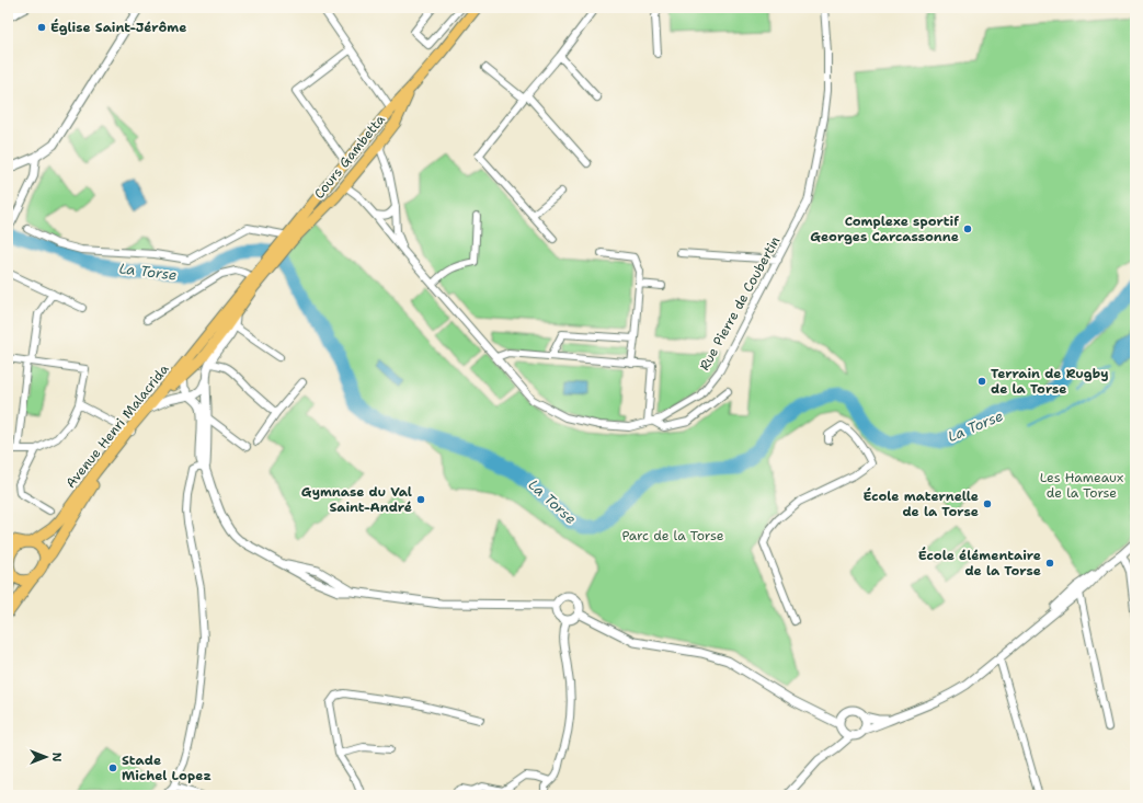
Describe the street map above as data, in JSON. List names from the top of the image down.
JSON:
{
  "streets": {
    "main road": ["Cours Gambetta", "Avenue Henri Malacrida"],
    "street": ["Rue Pierre de Coubertin"]
  },
  "crossings": [
    ["Cours Gambetta", "Rue Pierre de Coubertin"],
    ["Cours Gambetta", "Avenue Henri Malacrida"]
  ],
  "water": ["La Torse"],
  "parks": ["Les Hameaux de la Torse", "Parc de la Torse"],
  "places": [
    "Église Saint-Jérôme",
    "Complexe sportif Georges Carcassonne",
    "Terrain de Rugby de la Torse",
    "Gymnase du Val Saint-André",
    "École maternelle de la Torse",
    "École élémentaire de la Torse",
    "Stade Michel Lopez"
  ],
  "north": "right"
}
